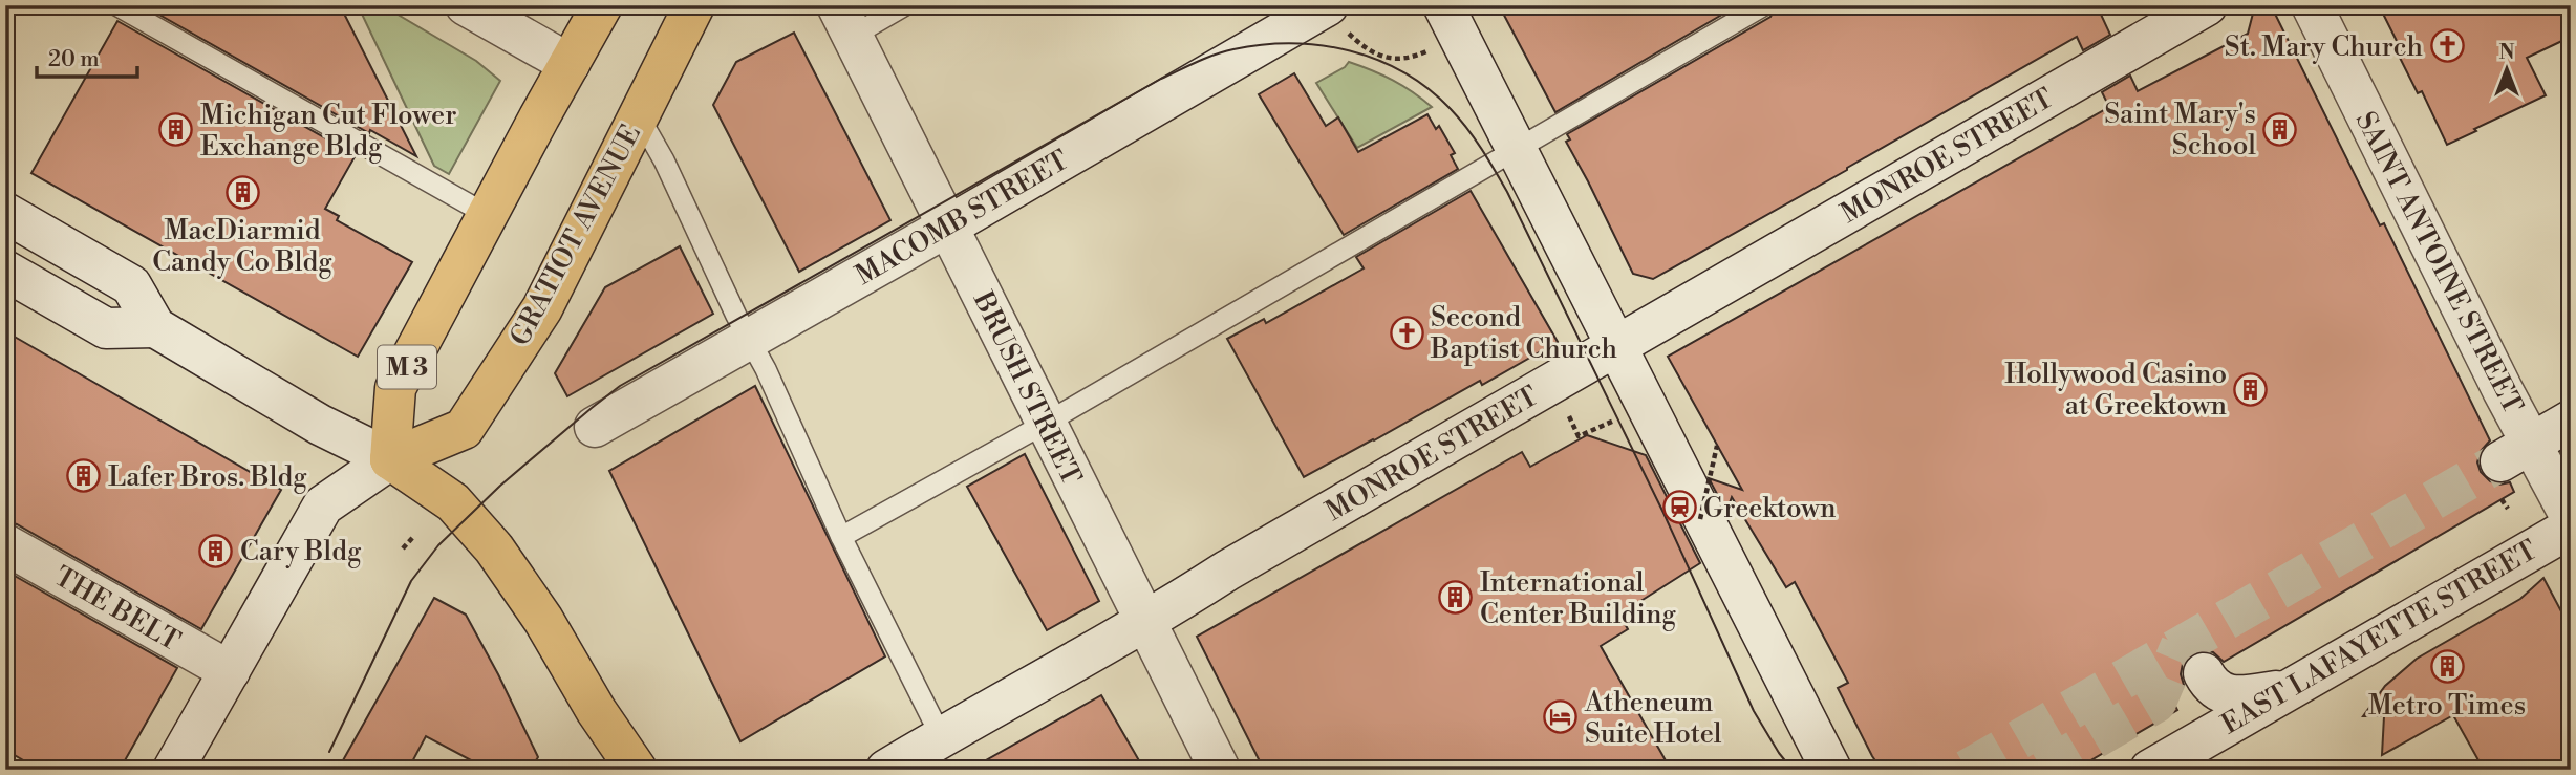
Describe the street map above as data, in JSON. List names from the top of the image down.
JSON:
{
  "streets": {
    "main road": ["GRATIOT AVENUE", "M 3"],
    "street": [
      "MONROE STREET",
      "MACOMB STREET",
      "SAINT ANTOINE STREET",
      "BRUSH STREET",
      "THE BELT",
      "EAST LAFAYETTE STREET"
    ]
  },
  "crossings": [
    ["MONROE STREET", "BRUSH STREET"],
    ["MACOMB STREET", "BRUSH STREET"],
    ["GRATIOT AVENUE", "M 3"],
    ["GRATIOT AVENUE", "THE BELT"]
  ],
  "places": {
    "church": ["St. Mary Church", "Second Baptist Church"],
    "building": [
      "Saint Mary's School",
      "Michigan Cut Flower Exchange Bldg",
      "MacDiarmid Candy Co Bldg",
      "Hollywood Casino at Greektown",
      "Lafer Bros. Bldg",
      "Cary Bldg",
      "International Center Building",
      "Metro Times"
    ],
    "station": ["Greektown"],
    "hotel": ["Atheneum Suite Hotel"]
  },
  "scale_bar": "20 m",
  "north": "top"
}
